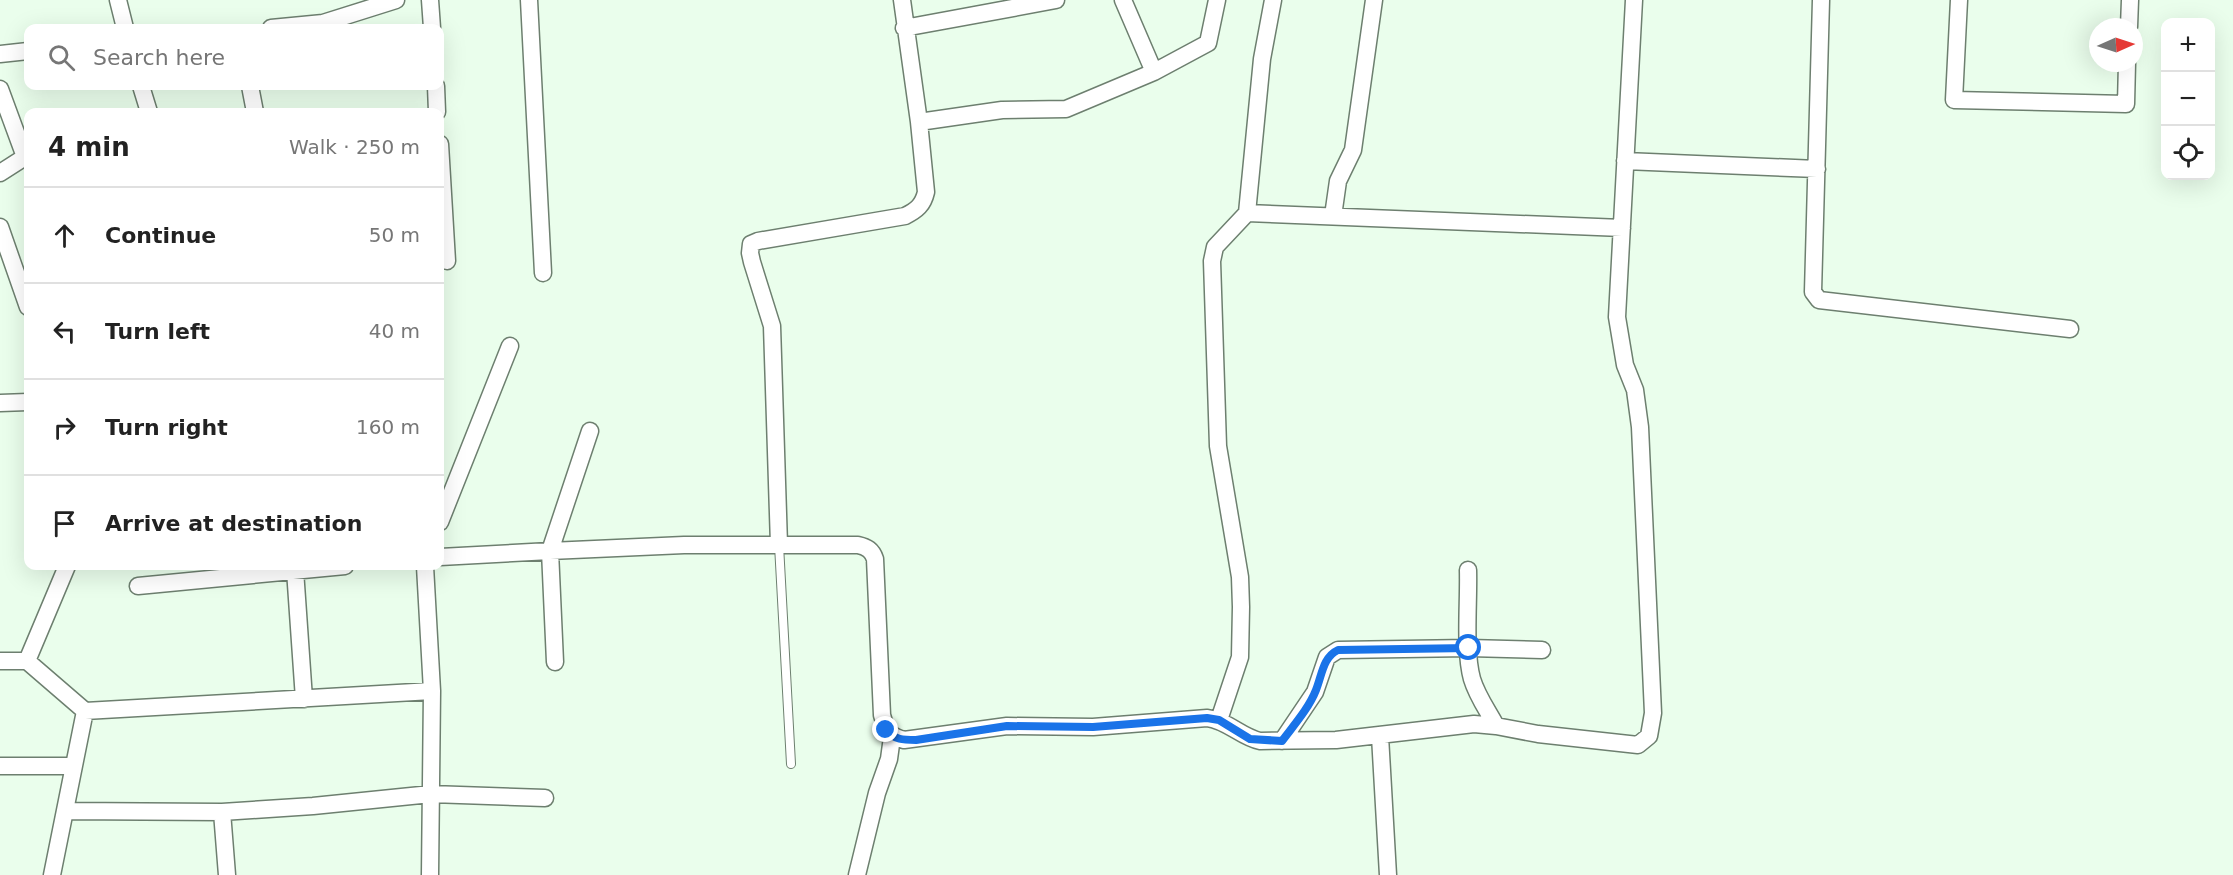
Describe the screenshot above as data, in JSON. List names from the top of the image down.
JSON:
{
  "north": "right",
  "page": {
    "map_buttons": ["+", "−"],
    "search": "Search here",
    "heading": ["4 min", "Walk · 250 m"],
    "list": [
      ["Continue", "50 m"],
      ["Turn left", "40 m"],
      ["Turn right", "160 m"],
      "Arrive at destination"
    ]
  }
}
